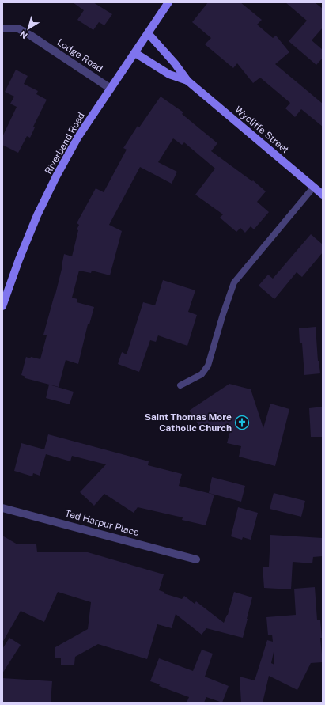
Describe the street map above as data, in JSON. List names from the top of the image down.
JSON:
{
  "streets": {
    "main road": ["Wycliffe Street", "Riverbend Road"],
    "street": ["Lodge Road", "Ted Harpur Place"]
  },
  "crossings": [
    ["Lodge Road", "Riverbend Road"],
    ["Wycliffe Street", "Riverbend Road"]
  ],
  "places": {
    "church": ["Saint Thomas More Catholic Church"]
  },
  "north": "bottom left"
}
